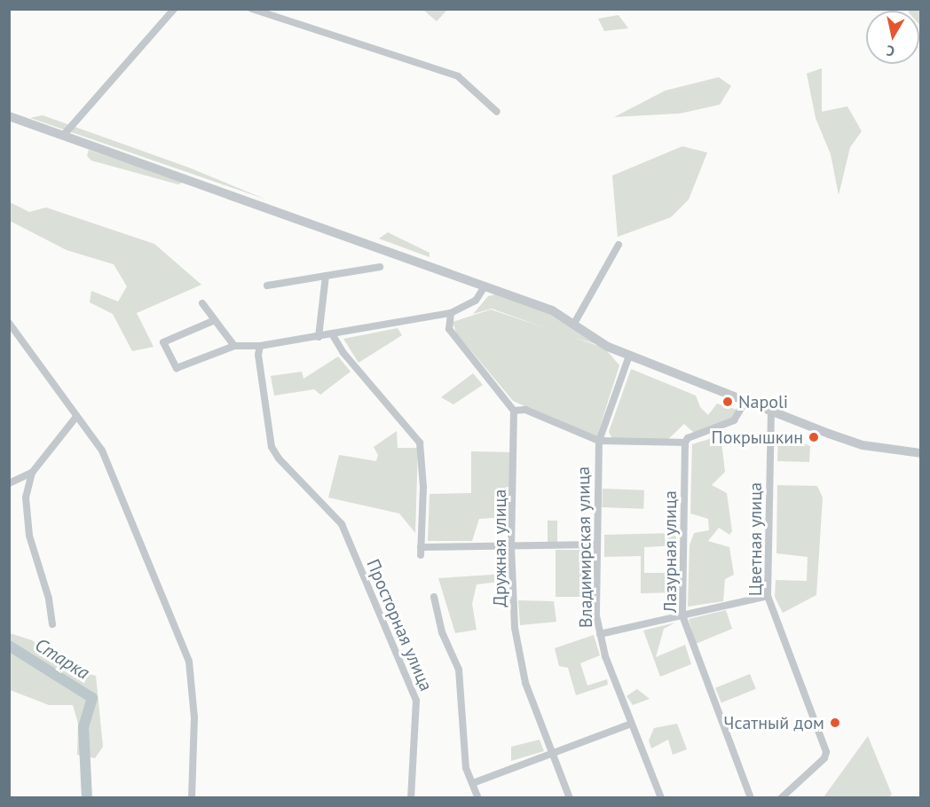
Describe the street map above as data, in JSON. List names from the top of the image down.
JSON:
{
  "streets": {
    "street": [
      "Цветная улица",
      "Владимирская улица",
      "Дружная улица",
      "Лазурная улица",
      "Просторная улица"
    ]
  },
  "water": ["Старка"],
  "places": ["Napoli", "Покрышкин", "Чсатный дом"],
  "north": "bottom"
}
